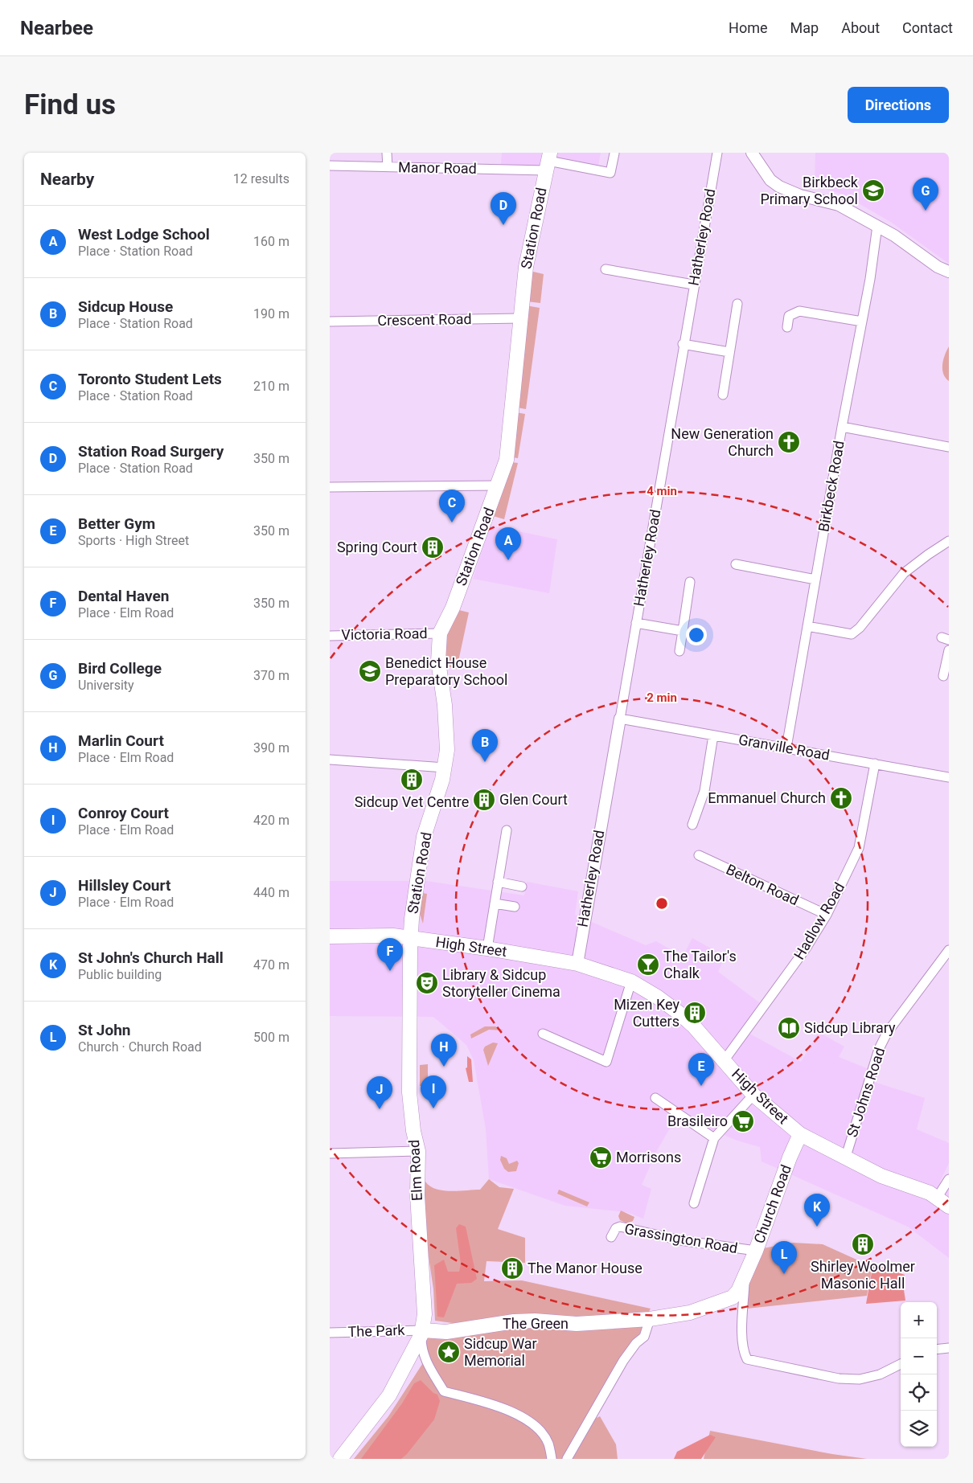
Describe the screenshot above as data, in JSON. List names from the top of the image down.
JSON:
{
  "streets": {
    "main road": [
      "Station Road",
      "High Street",
      "Elm Road",
      "Church Road",
      "The Green"
    ],
    "street": [
      "Manor Road",
      "Hatherley Road",
      "Crescent Road",
      "Birkbeck Road",
      "Victoria Road",
      "Granville Road",
      "Belton Road",
      "Hadlow Road",
      "St Johns Road",
      "Grassington Road",
      "The Park"
    ]
  },
  "crossings": [
    ["Manor Road", "Station Road"],
    ["Station Road", "Crescent Road"],
    ["Station Road", "Victoria Road"],
    ["Station Road", "High Street"],
    ["Station Road", "Elm Road"],
    ["Hatherley Road", "Granville Road"],
    ["Hatherley Road", "High Street"],
    ["Birkbeck Road", "Granville Road"],
    ["Granville Road", "Hadlow Road"],
    ["Belton Road", "Hadlow Road"],
    ["Hadlow Road", "High Street"],
    ["High Street", "St Johns Road"],
    ["High Street", "Elm Road"],
    ["High Street", "Church Road"],
    ["Elm Road", "The Green"],
    ["Elm Road", "The Park"],
    ["Church Road", "Grassington Road"],
    ["Church Road", "The Green"],
    ["The Green", "The Park"]
  ],
  "places": {
    "school or university": ["Birkbeck Primary School", "Benedict House Preparatory School"],
    "church": ["New Generation Church", "Emmanuel Church"],
    "building": [
      "Spring Court",
      "Sidcup Vet Centre",
      "Glen Court",
      "Mizen Key Cutters",
      "Shirley Woolmer Masonic Hall",
      "The Manor House"
    ],
    "bar": ["The Tailor's Chalk"],
    "theatre": ["Library & Sidcup Storyteller Cinema"],
    "library": ["Sidcup Library"],
    "supermarket": ["Brasileiro", "Morrisons"],
    "place": ["Sidcup War Memorial"]
  },
  "page": {
    "header": "Nearbee",
    "nav": [
      "Home",
      "Map",
      "About",
      "Contact"
    ],
    "buttons": "Directions",
    "title": "Find us",
    "heading": ["Nearby", "12 results"],
    "pins": [
      "G",
      "D",
      "C",
      "A",
      "B",
      "F",
      "H",
      "E",
      "I",
      "J",
      "K",
      "L"
    ],
    "list": [
      {
        "mark": "A",
        "name": "West Lodge School",
        "note": "Place · Station Road",
        "value": "160 m"
      },
      {
        "mark": "B",
        "name": "Sidcup House",
        "note": "Place · Station Road",
        "value": "190 m"
      },
      {
        "mark": "C",
        "name": "Toronto Student Lets",
        "note": "Place · Station Road",
        "value": "210 m"
      },
      {
        "mark": "D",
        "name": "Station Road Surgery",
        "note": "Place · Station Road",
        "value": "350 m"
      },
      {
        "mark": "E",
        "name": "Better Gym",
        "note": "Sports · High Street",
        "value": "350 m"
      },
      {
        "mark": "F",
        "name": "Dental Haven",
        "note": "Place · Elm Road",
        "value": "350 m"
      },
      {
        "mark": "G",
        "name": "Bird College",
        "note": "University",
        "value": "370 m"
      },
      {
        "mark": "H",
        "name": "Marlin Court",
        "note": "Place · Elm Road",
        "value": "390 m"
      },
      {
        "mark": "I",
        "name": "Conroy Court",
        "note": "Place · Elm Road",
        "value": "420 m"
      },
      {
        "mark": "J",
        "name": "Hillsley Court",
        "note": "Place · Elm Road",
        "value": "440 m"
      },
      {
        "mark": "K",
        "name": "St John's Church Hall",
        "note": "Public building",
        "value": "470 m"
      },
      {
        "mark": "L",
        "name": "St John",
        "note": "Church · Church Road",
        "value": "500 m"
      }
    ],
    "map_buttons": ["+", "−"]
  },
  "rings": ["4 min", "2 min"]
}
